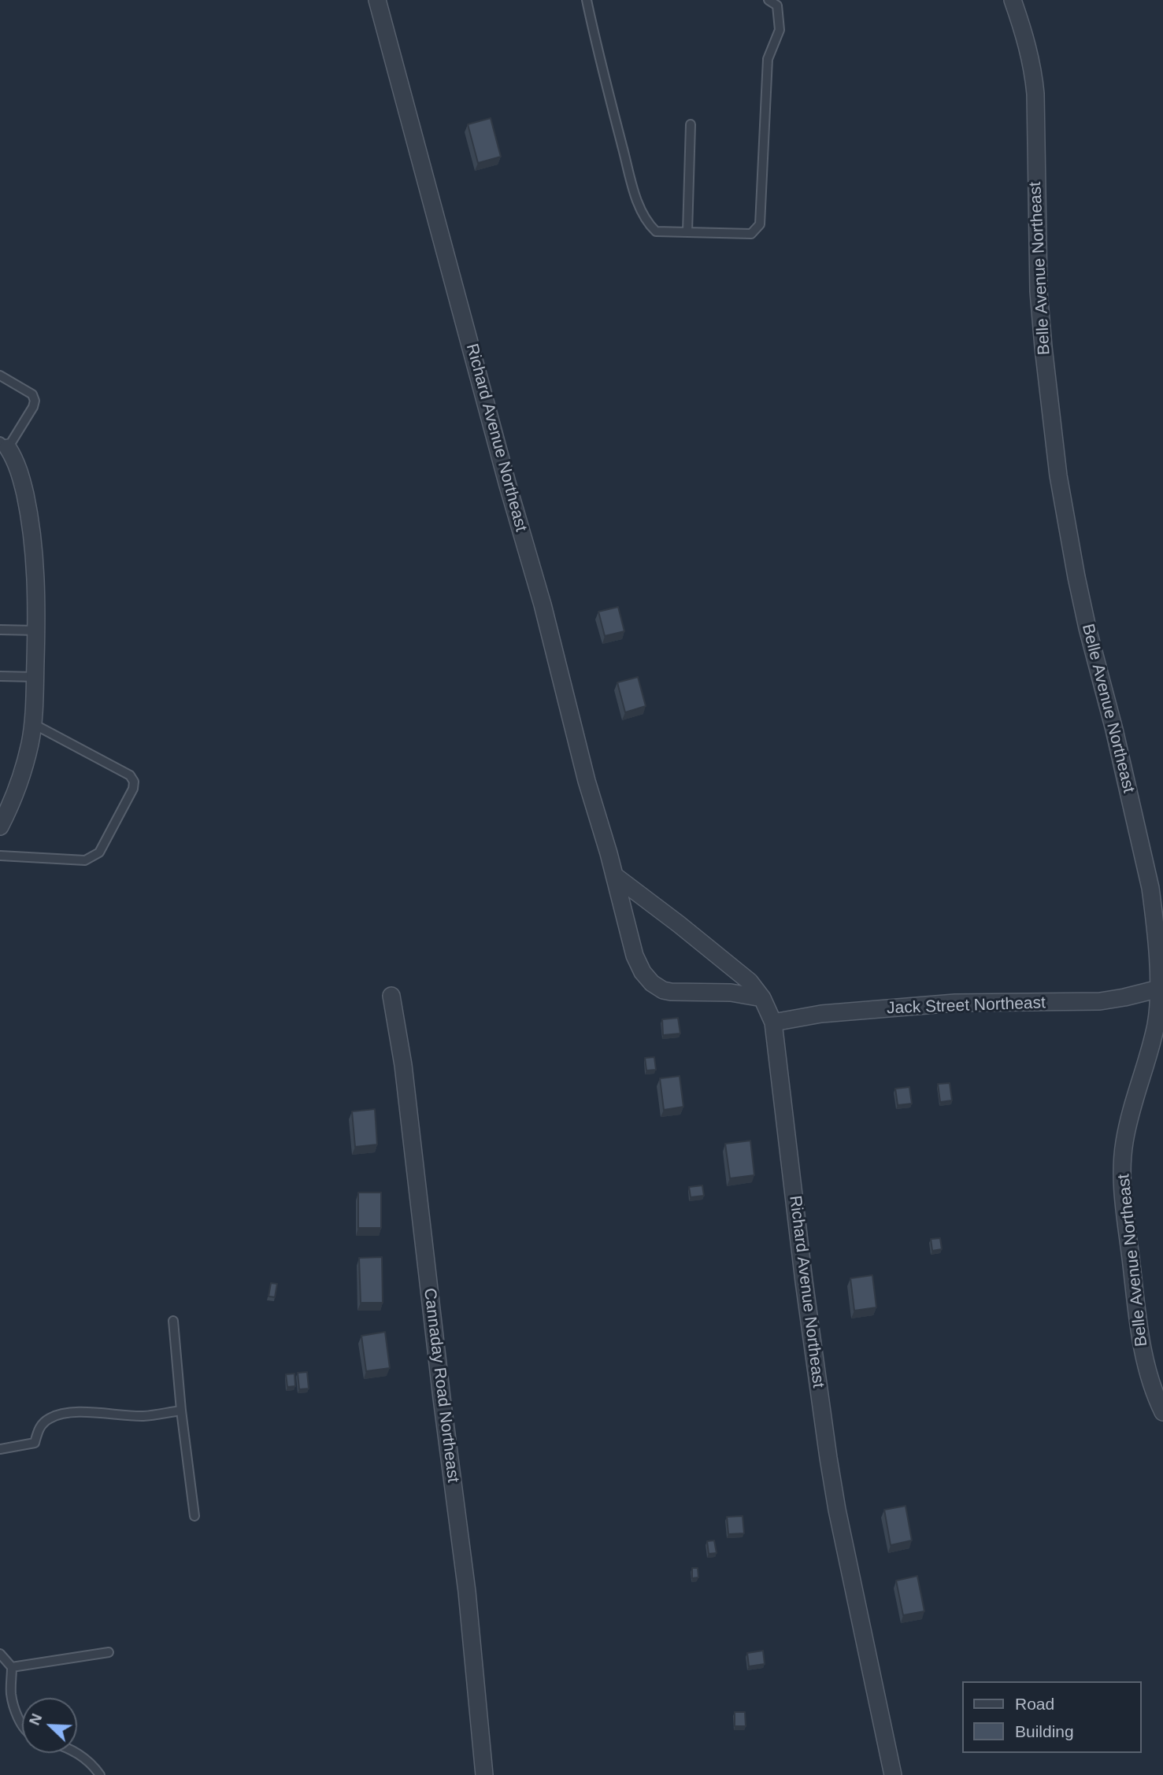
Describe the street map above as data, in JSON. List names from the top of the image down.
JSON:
{
  "streets": {
    "street": [
      "Belle Avenue Northeast",
      "Richard Avenue Northeast",
      "Jack Street Northeast",
      "Cannaday Road Northeast"
    ]
  },
  "crossings": [
    ["Belle Avenue Northeast", "Jack Street Northeast"],
    ["Richard Avenue Northeast", "Jack Street Northeast"]
  ],
  "legend": ["Road", "Building"],
  "north": "top left"
}
